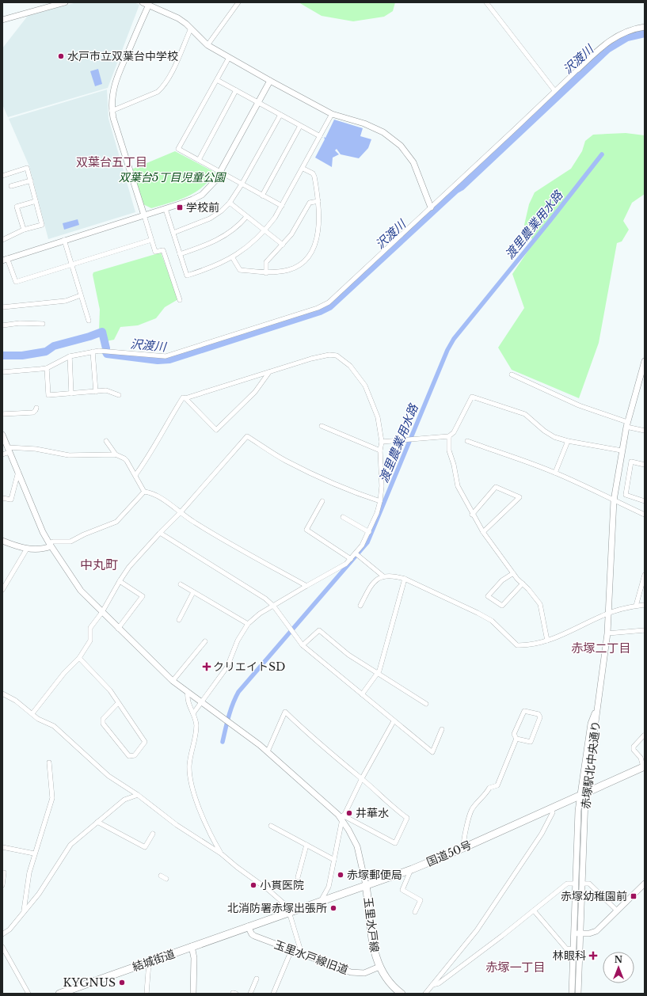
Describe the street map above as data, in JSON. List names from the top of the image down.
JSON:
{
  "streets": {
    "main road": ["国道50号", "玉里水戸線", "結城街道"],
    "street": ["赤塚駅北中央通り", "玉里水戸線旧道"]
  },
  "crossings": [
    ["赤塚駅北中央通り", "国道50号"],
    ["国道50号", "玉里水戸線"],
    ["国道50号", "玉里水戸線旧道"],
    ["国道50号", "結城街道"],
    ["玉里水戸線", "玉里水戸線旧道"],
    ["玉里水戸線旧道", "結城街道"]
  ],
  "districts": [
    "双葉台五丁目",
    "中丸町",
    "赤塚二丁目",
    "赤塚一丁目"
  ],
  "water": ["沢渡川", "渡里農業用水路"],
  "parks": ["双葉台5丁目児童公園"],
  "places": {
    "other": [
      "水戸市立双葉台中学校",
      "井華水",
      "赤塚郵便局",
      "小貫医院",
      "北消防署赤塚出張所",
      "KYGNUS"
    ],
    "transit": ["学校前", "赤塚幼稚園前"],
    "health": ["クリエイトSD", "林眼科"]
  },
  "north": "top"
}
